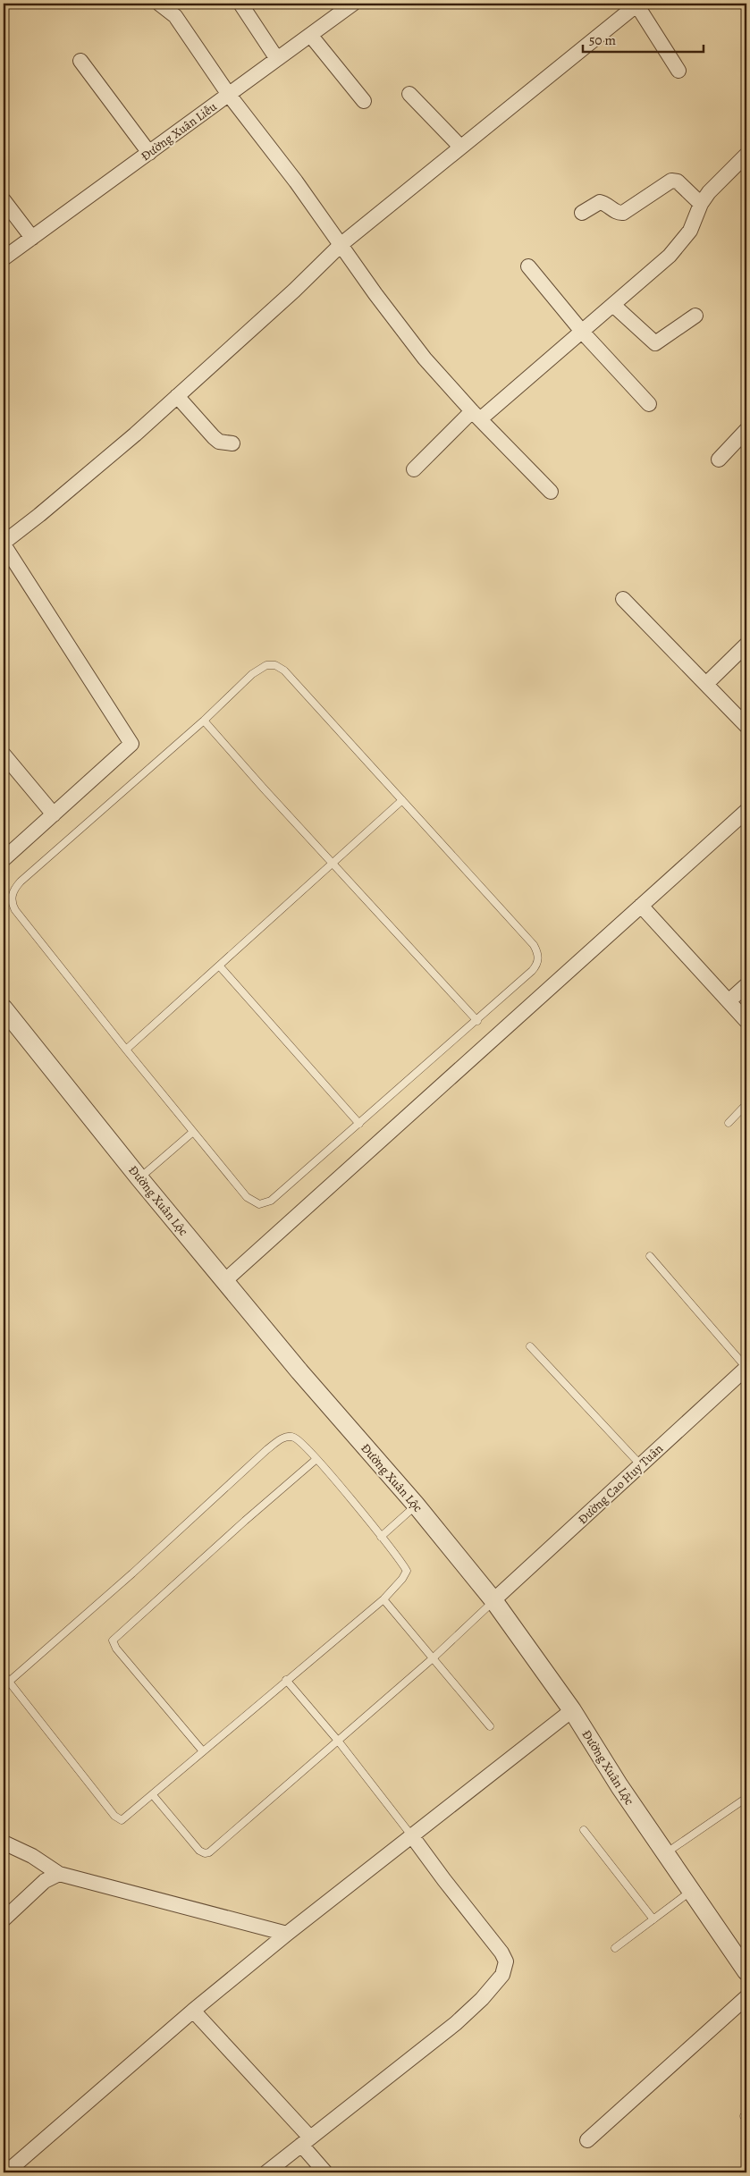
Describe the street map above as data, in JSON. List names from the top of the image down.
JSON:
{
  "streets": {
    "street": ["Đường Xuân Liễu", "Đường Xuân Lộc", "Đường Cao Huy Tuân"]
  },
  "crossings": [
    ["Đường Xuân Lộc", "Đường Cao Huy Tuân"]
  ],
  "scale_bar": "50 m"
}
